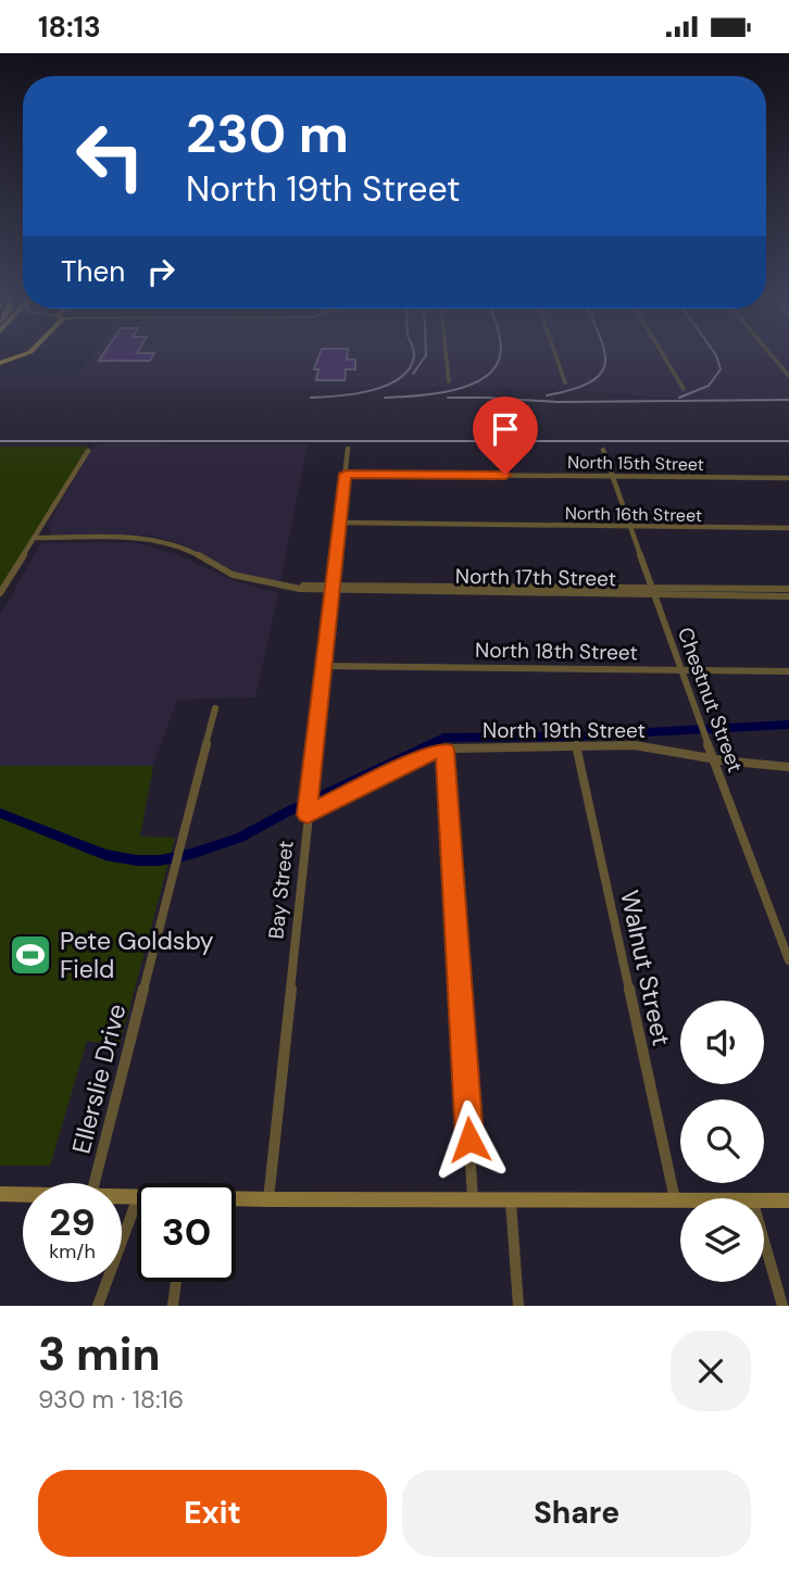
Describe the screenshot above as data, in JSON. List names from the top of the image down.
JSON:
{
  "streets": {
    "street": [
      "North 15th Street",
      "North 16th Street",
      "North 17th Street",
      "North 18th Street",
      "Chestnut Street",
      "North 19th Street",
      "Bay Street",
      "Walnut Street",
      "Ellerslie Drive"
    ]
  },
  "crossings": [
    ["North 15th Street", "Chestnut Street"],
    ["North 15th Street", "Bay Street"],
    ["North 16th Street", "Chestnut Street"],
    ["North 16th Street", "Bay Street"],
    ["North 17th Street", "Chestnut Street"],
    ["North 17th Street", "Bay Street"],
    ["North 18th Street", "Chestnut Street"],
    ["North 18th Street", "Bay Street"],
    ["Chestnut Street", "North 19th Street"],
    ["North 19th Street", "Bay Street"],
    ["North 19th Street", "Walnut Street"]
  ],
  "places": {
    "sports": ["Pete Goldsby Field"]
  },
  "page": {
    "status": "18:13",
    "turn": ["230 m", "North 19th Street"],
    "then": "Then",
    "speed": "29 km/h",
    "limit": "30",
    "heading": ["3 min", "930 m · 18:16"],
    "buttons": ["Exit", "Share"]
  }
}
